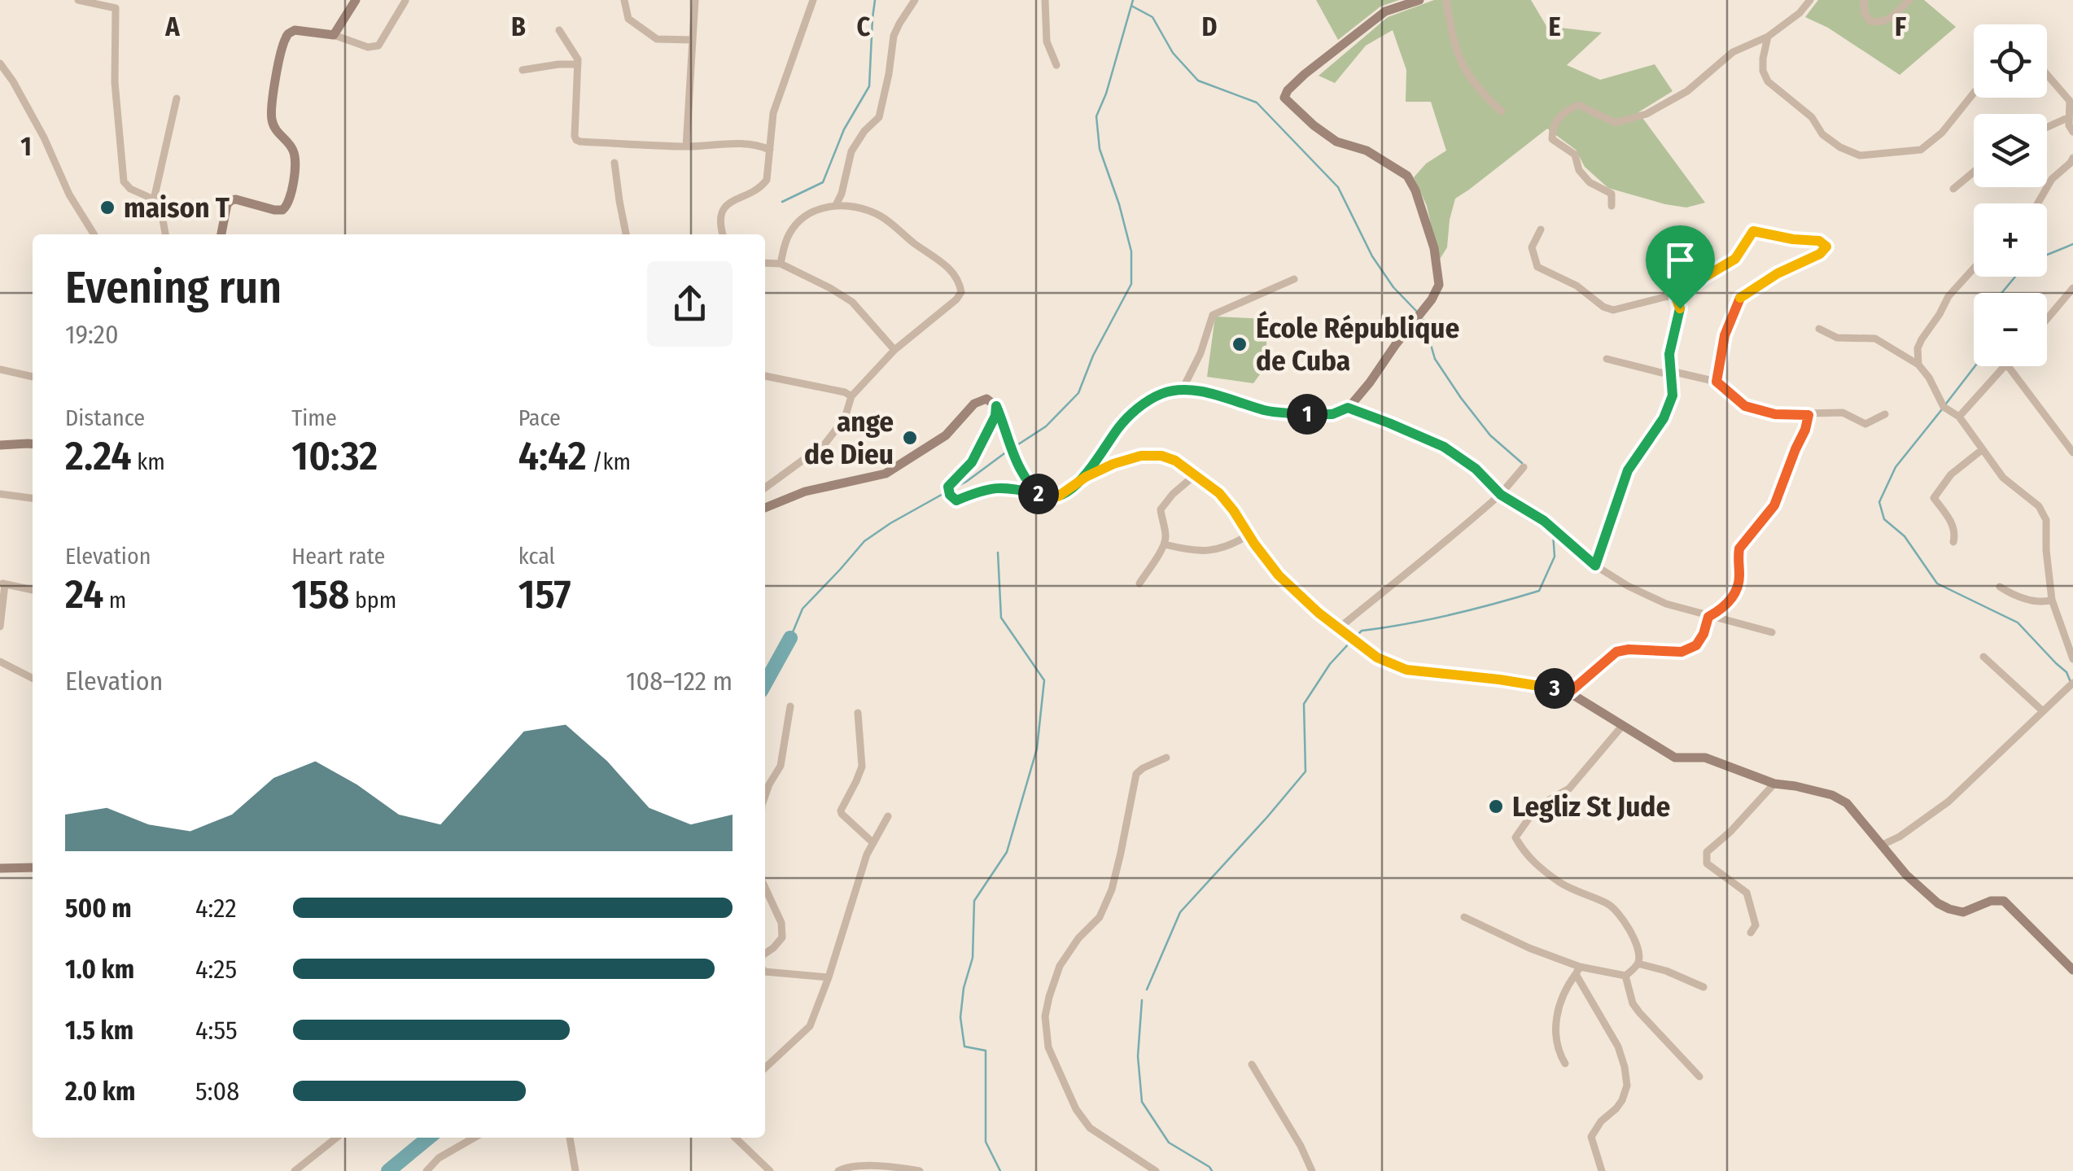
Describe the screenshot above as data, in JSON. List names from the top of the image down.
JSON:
{
  "places": [
    "maison T",
    "École République de Cuba",
    "ange de Dieu",
    "Legliz St Jude"
  ],
  "page": {
    "map_buttons": ["+", "−"],
    "heading": ["Evening run", "19:20"],
    "stats": [
      ["Distance", "2.24 km"],
      ["Time", "10:32"],
      ["Pace", "4:42 /km"],
      ["Elevation", "24 m"],
      ["Heart rate", "158 bpm"],
      ["kcal", "157"]
    ],
    "pins": ["1", "2", "3"],
    "chart": ["Elevation", "108–122 m"],
    "list": [
      {
        "name": "500 m",
        "note": "4:22"
      },
      {
        "name": "1.0 km",
        "note": "4:25"
      },
      {
        "name": "1.5 km",
        "note": "4:55"
      },
      {
        "name": "2.0 km",
        "note": "5:08"
      }
    ]
  },
  "grid": {
    "columns": [
      "A",
      "B",
      "C",
      "D",
      "E",
      "F"
    ],
    "rows": ["1"]
  }
}
